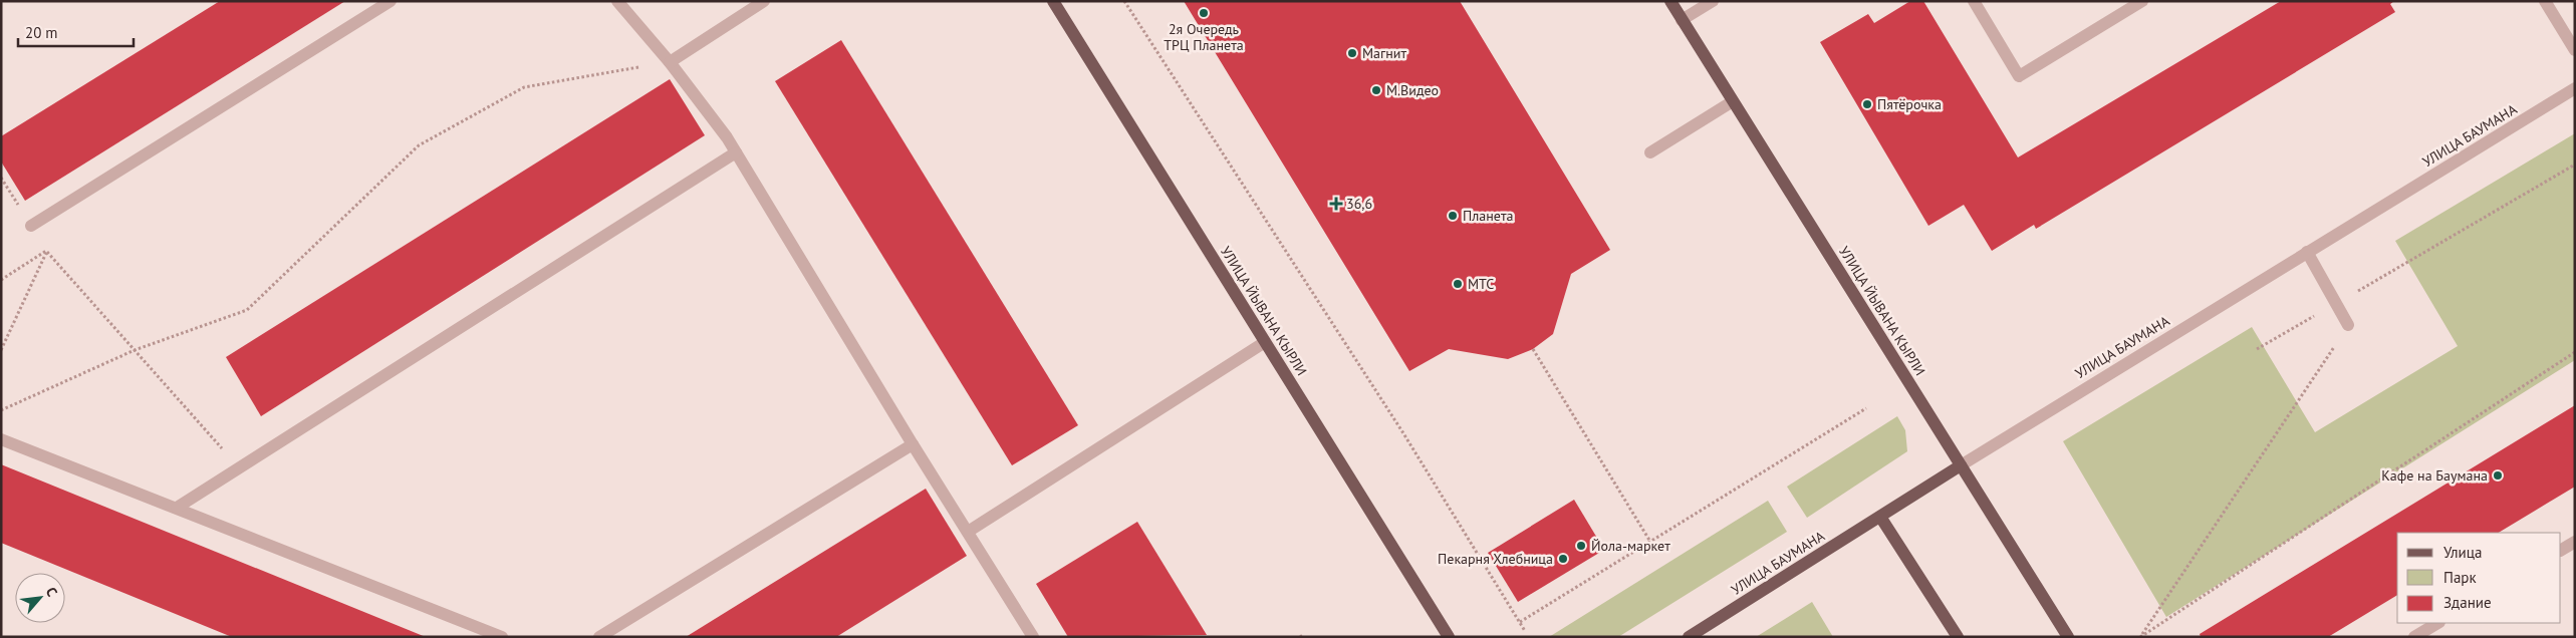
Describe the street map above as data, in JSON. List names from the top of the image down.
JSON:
{
  "streets": {
    "main road": ["УЛИЦА БАУМАНА", "УЛИЦА ЙЫВАНА КЫРЛИ"]
  },
  "crossings": [
    ["УЛИЦА БАУМАНА", "УЛИЦА ЙЫВАНА КЫРЛИ"]
  ],
  "places": {
    "other": [
      "2я Очередь ТРЦ Планета",
      "Магнит",
      "М.Видео",
      "Пятёрочка",
      "Планета",
      "МТС",
      "Кафе на Баумана",
      "Йола-маркет",
      "Пекарня Хлебница"
    ],
    "health": ["36,6"]
  },
  "legend": ["Улица", "Парк", "Здание"],
  "scale_bar": "20 m",
  "north": "top right"
}
